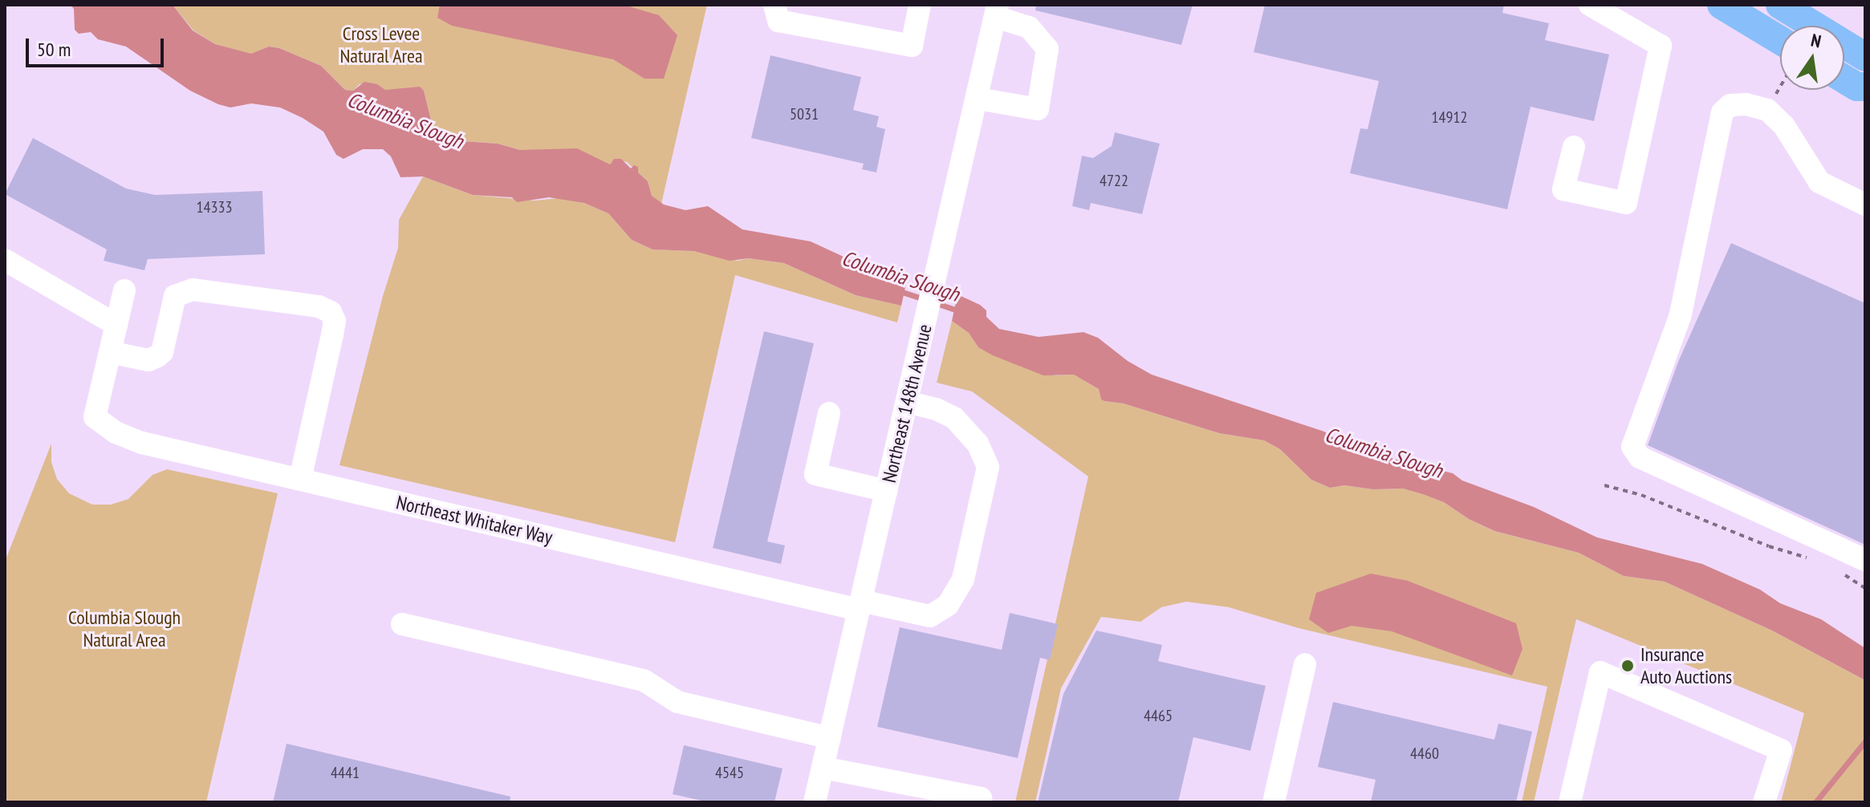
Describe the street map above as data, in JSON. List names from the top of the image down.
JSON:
{
  "streets": {
    "street": ["Northeast 148th Avenue", "Northeast Whitaker Way"]
  },
  "crossings": [
    ["Northeast 148th Avenue", "Northeast Whitaker Way"]
  ],
  "water": ["Columbia Slough"],
  "parks": ["Cross Levee Natural Area", "Columbia Slough Natural Area"],
  "places": ["Insurance Auto Auctions"],
  "house_numbers": [
    "5031",
    "14912",
    "4722",
    "14333",
    "4465",
    "4460",
    "4441",
    "4545"
  ],
  "scale_bar": "50 m",
  "north": "top"
}
